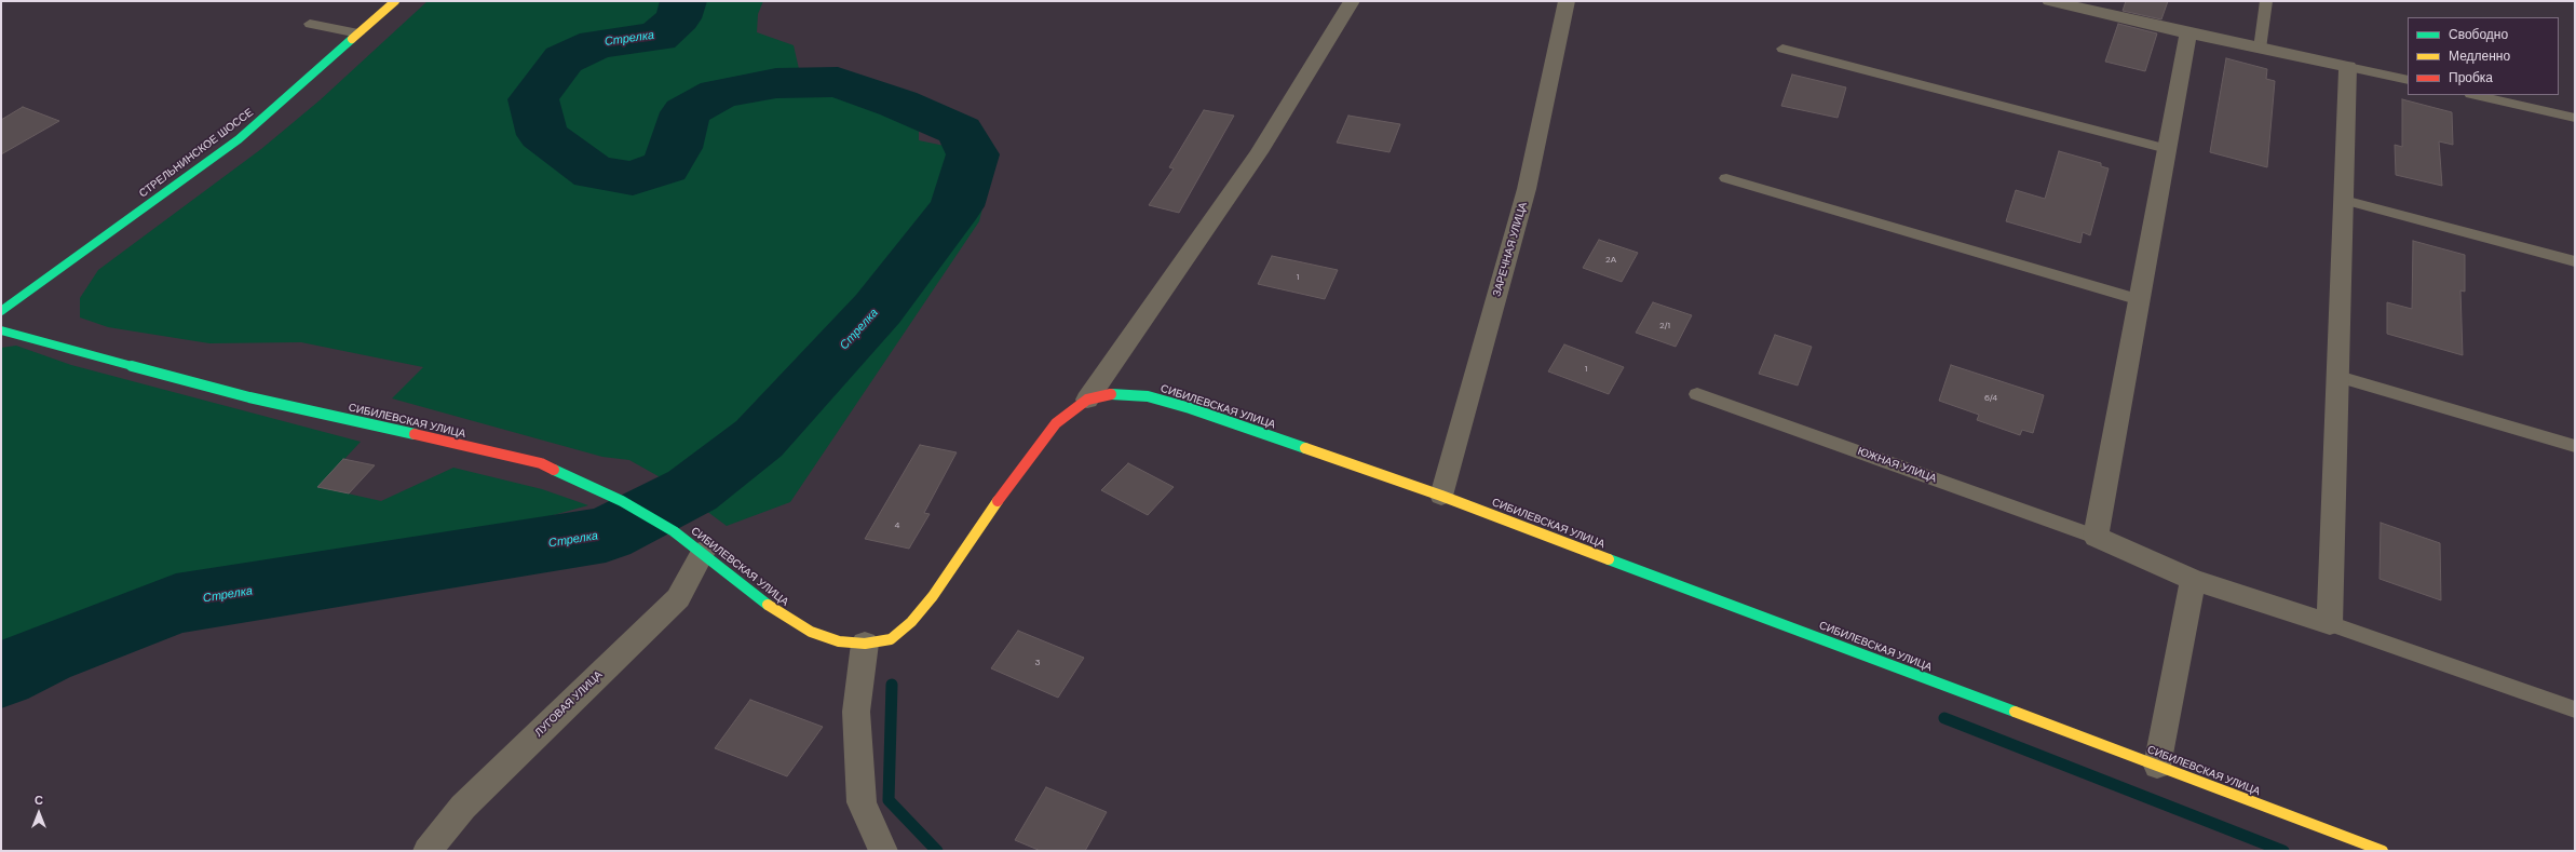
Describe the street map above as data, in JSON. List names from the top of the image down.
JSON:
{
  "streets": {
    "street": [
      "СТРЕЛЬНИНСКОЕ ШОССЕ",
      "ЗАРЕЧНАЯ УЛИЦА",
      "СИБИЛЕВСКАЯ УЛИЦА",
      "ЛУГОВАЯ УЛИЦА"
    ],
    "lane": ["ЮЖНАЯ УЛИЦА"]
  },
  "crossings": [
    ["ЗАРЕЧНАЯ УЛИЦА", "СИБИЛЕВСКАЯ УЛИЦА"],
    ["СИБИЛЕВСКАЯ УЛИЦА", "ЛУГОВАЯ УЛИЦА"]
  ],
  "water": ["Стрелка"],
  "house_numbers": [
    "2А",
    "1",
    "2/1",
    "1",
    "6/4",
    "4",
    "3"
  ],
  "legend": ["Свободно", "Медленно", "Пробка"],
  "north": "top"
}
